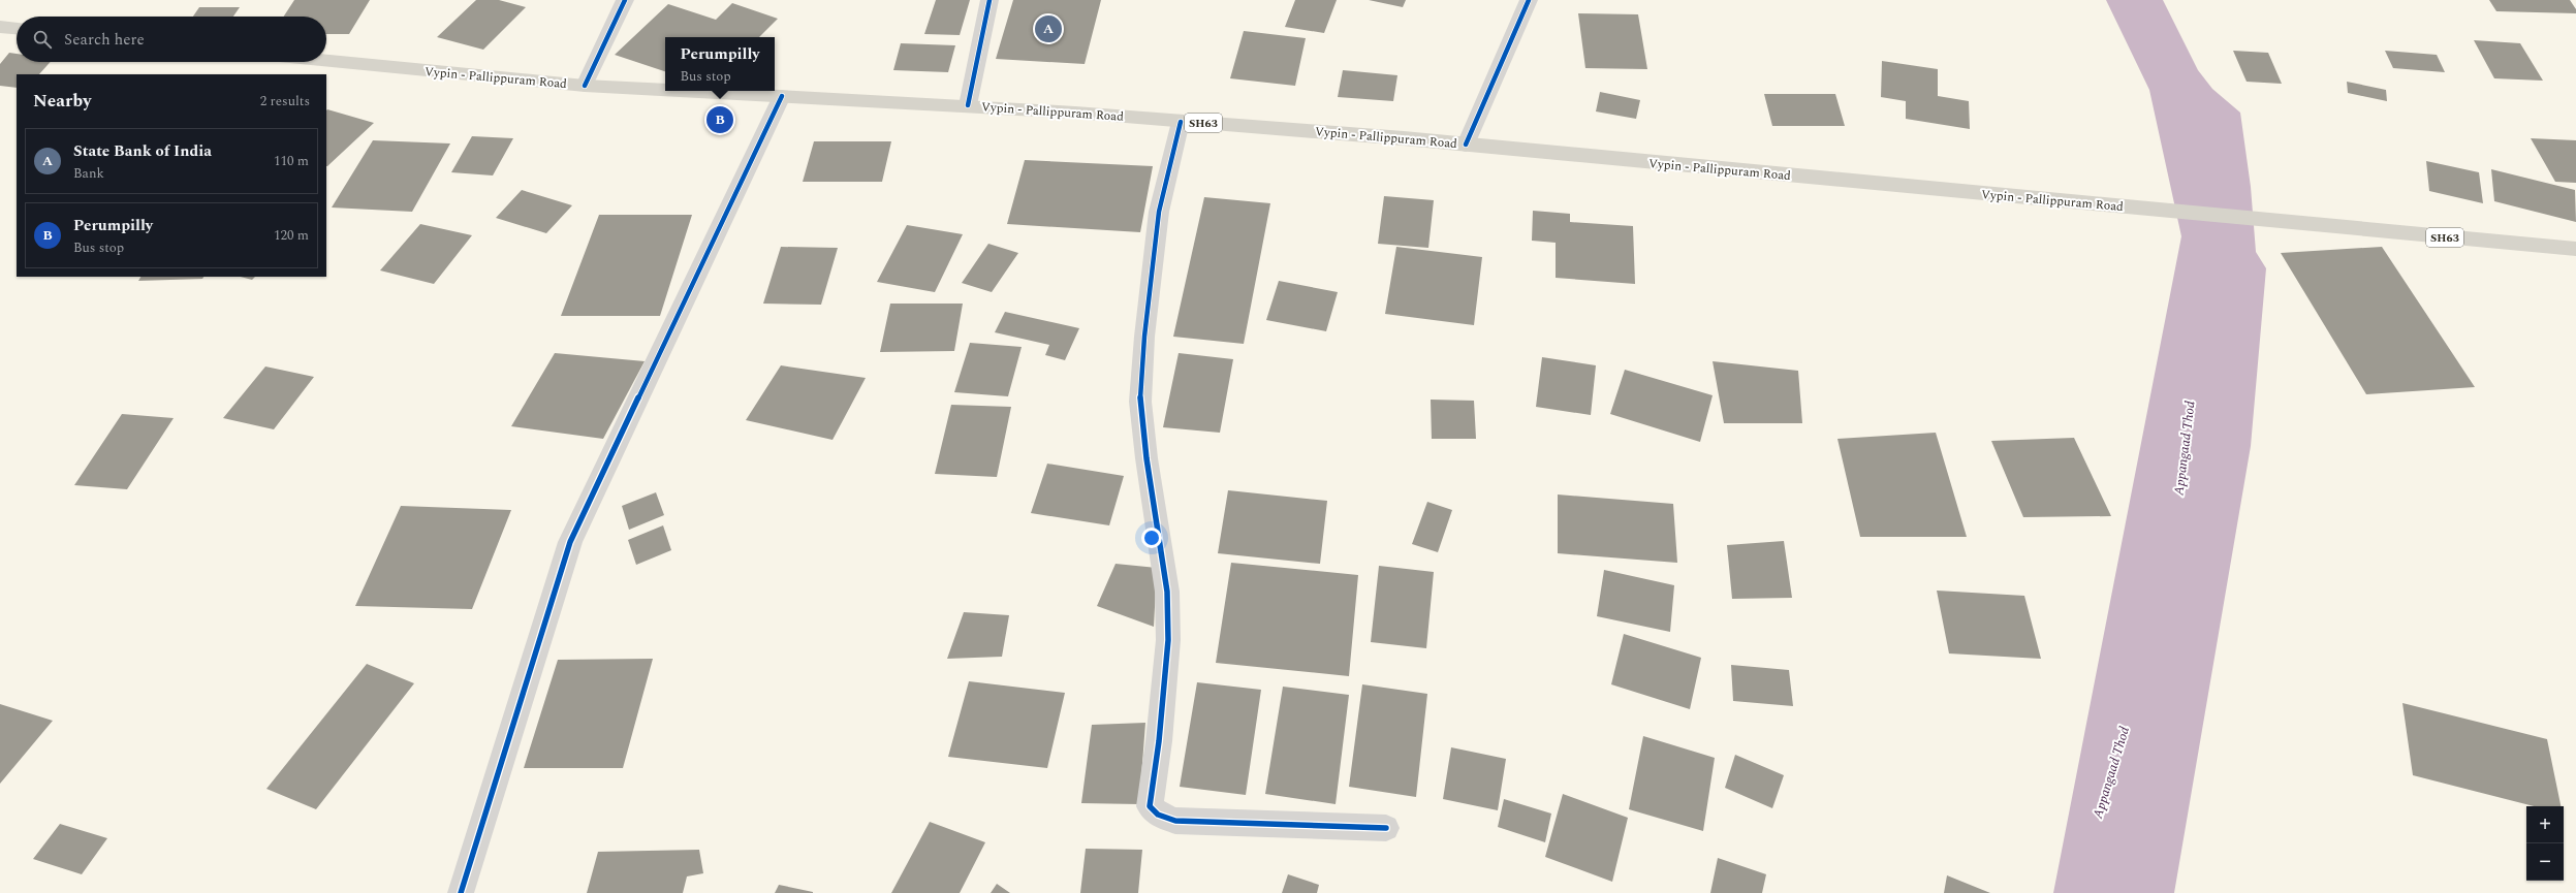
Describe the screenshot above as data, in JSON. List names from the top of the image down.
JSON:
{
  "streets": {
    "main road": ["Vypin - Pallippuram Road", "SH63"]
  },
  "water": ["Appangaad Thod"],
  "page": {
    "pins": ["A", "B"],
    "search": "Search here",
    "popup": ["Perumpilly", "Bus stop"],
    "heading": ["Nearby", "2 results"],
    "list": [
      {
        "mark": "A",
        "name": "State Bank of India",
        "note": "Bank",
        "value": "110 m"
      },
      {
        "mark": "B",
        "name": "Perumpilly",
        "note": "Bus stop",
        "value": "120 m"
      }
    ],
    "map_buttons": ["+", "−"]
  }
}
